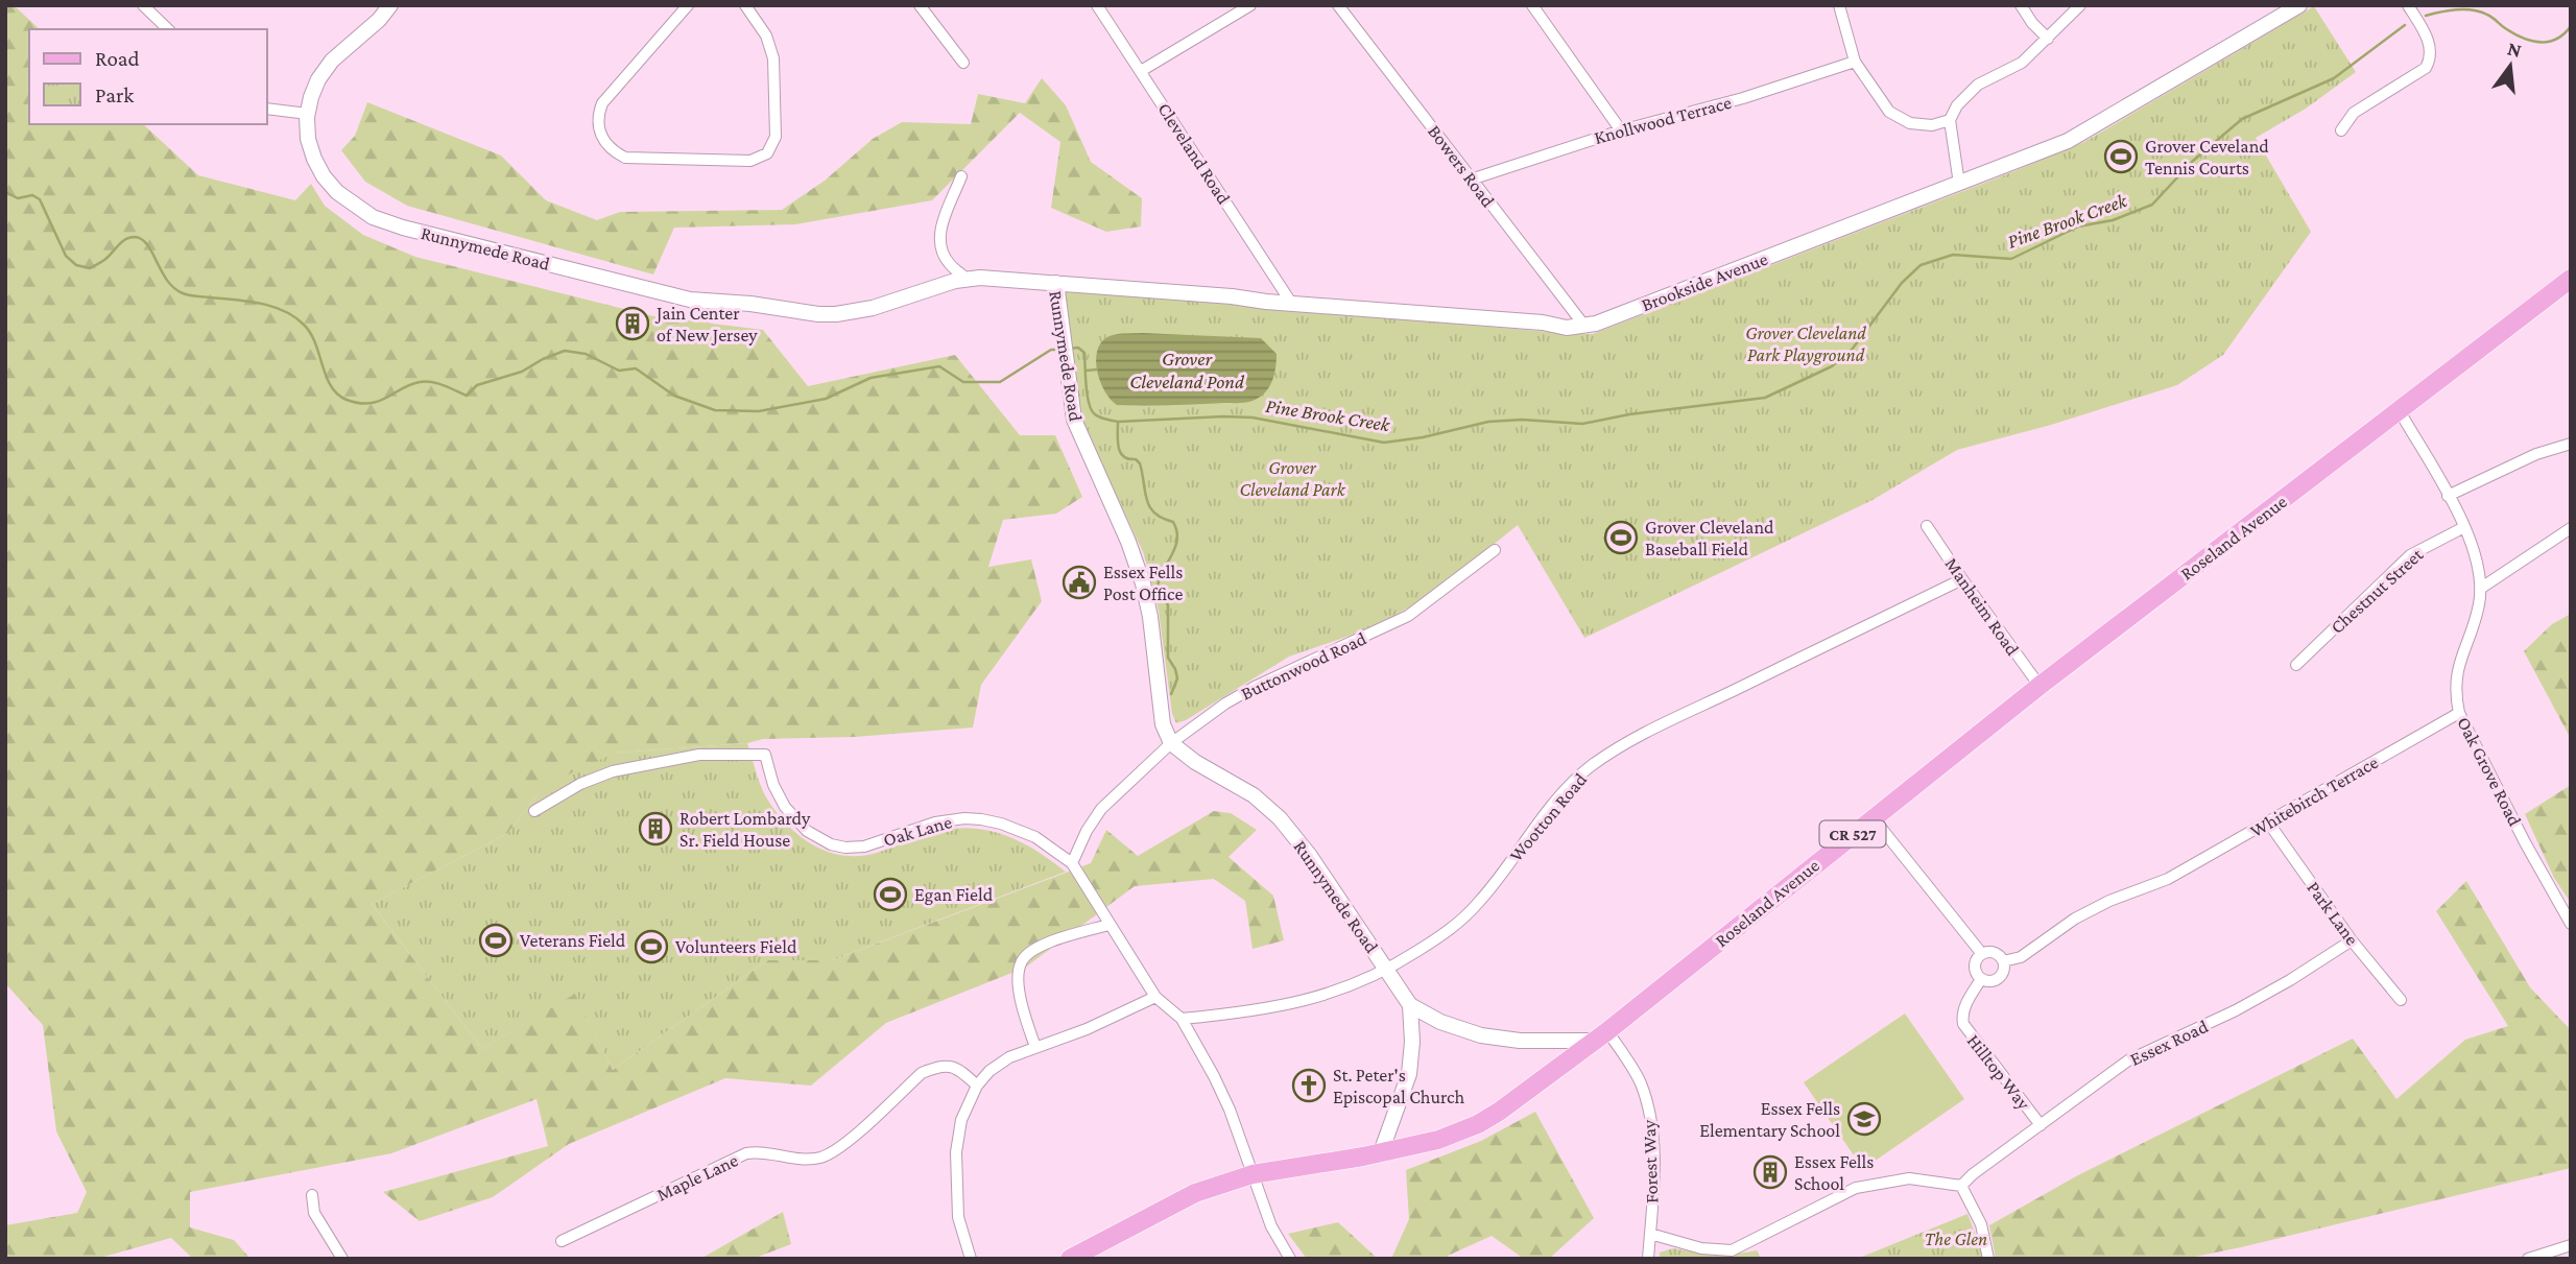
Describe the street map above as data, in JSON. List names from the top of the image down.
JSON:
{
  "streets": {
    "main road": ["Roseland Avenue", "CR 527"],
    "street": [
      "Knollwood Terrace",
      "Cleveland Road",
      "Bowers Road",
      "Runnymede Road",
      "Brookside Avenue",
      "Chestnut Street",
      "Manheim Road",
      "Buttonwood Road",
      "Oak Grove Road",
      "Whitebirch Terrace",
      "Wootton Road",
      "Oak Lane",
      "Park Lane",
      "Essex Road",
      "Hilltop Way",
      "Forest Way",
      "Maple Lane"
    ]
  },
  "crossings": [
    ["Knollwood Terrace", "Bowers Road"],
    ["Cleveland Road", "Brookside Avenue"],
    ["Bowers Road", "Brookside Avenue"],
    ["Runnymede Road", "Brookside Avenue"],
    ["Runnymede Road", "Roseland Avenue"],
    ["Runnymede Road", "Buttonwood Road"],
    ["Runnymede Road", "Wootton Road"],
    ["Runnymede Road", "Forest Way"],
    ["Roseland Avenue", "Manheim Road"],
    ["Roseland Avenue", "Oak Grove Road"],
    ["Roseland Avenue", "Oak Lane"],
    ["Roseland Avenue", "Forest Way"],
    ["Chestnut Street", "Oak Grove Road"],
    ["Manheim Road", "Wootton Road"],
    ["Buttonwood Road", "Oak Lane"],
    ["Oak Grove Road", "Whitebirch Terrace"],
    ["Whitebirch Terrace", "Park Lane"],
    ["Whitebirch Terrace", "Hilltop Way"],
    ["Wootton Road", "Oak Lane"],
    ["Park Lane", "Essex Road"],
    ["Essex Road", "Hilltop Way"]
  ],
  "water": ["Pine Brook Creek", "Grover Cleveland Pond"],
  "parks": ["Grover Cleveland Park Playground", "Grover Cleveland Park", "The Glen"],
  "places": {
    "sports": [
      "Grover Ceveland Tennis Courts",
      "Grover Cleveland Baseball Field",
      "Egan Field",
      "Veterans Field",
      "Volunteers Field"
    ],
    "building": ["Jain Center of New Jersey", "Robert Lombardy Sr. Field House", "Essex Fells School"],
    "public building": ["Essex Fells Post Office"],
    "church": ["St. Peter's Episcopal Church"],
    "school or university": ["Essex Fells Elementary School"]
  },
  "legend": ["Road", "Park"],
  "north": "top"
}
